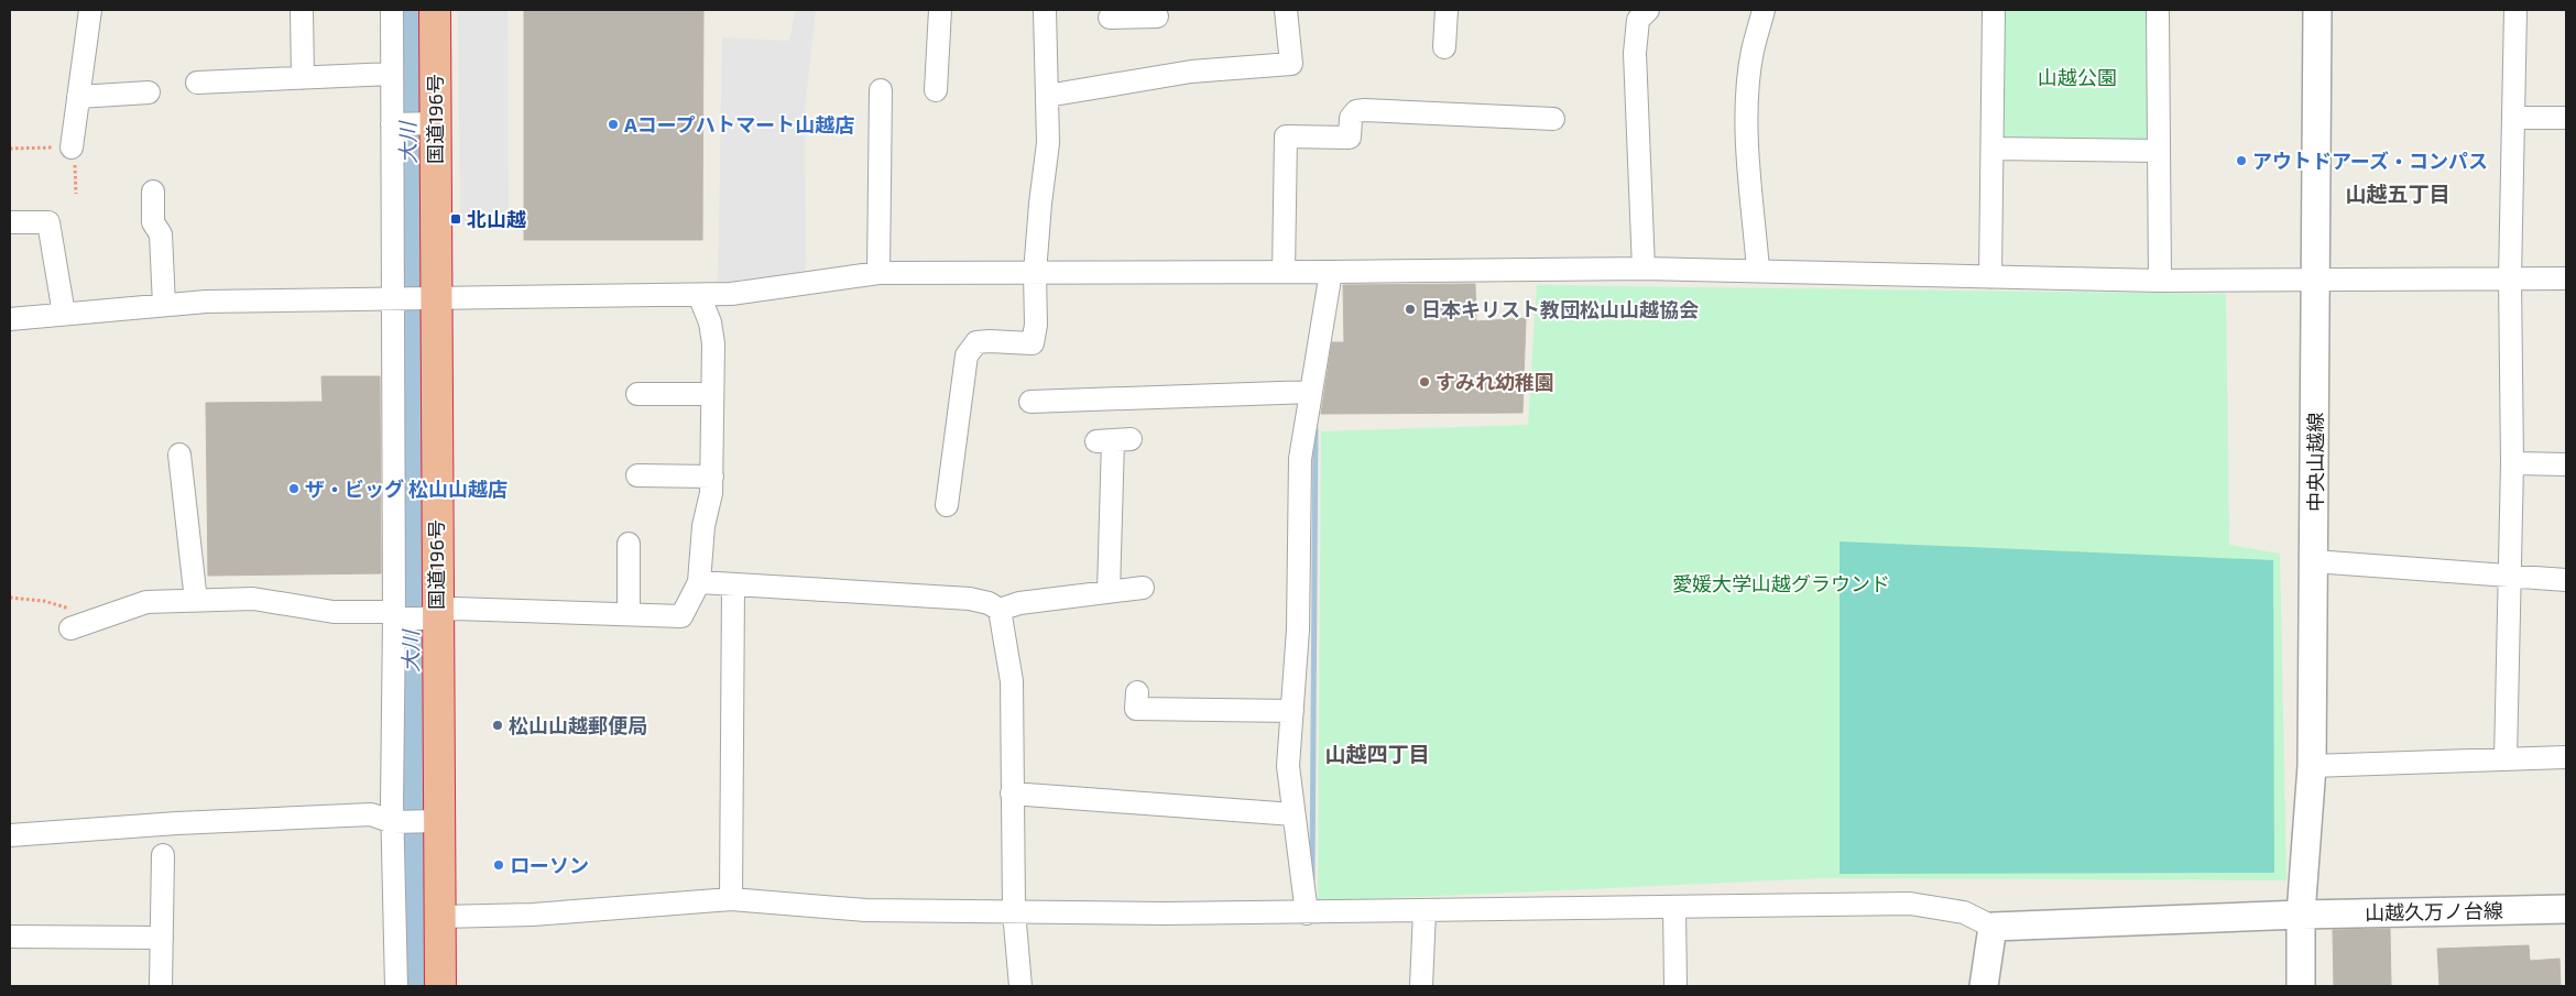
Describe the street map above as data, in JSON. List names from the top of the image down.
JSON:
{
  "streets": {
    "highway": ["国道196号"],
    "street": ["中央山越線", "山越久万ノ台線"]
  },
  "crossings": [
    ["中央山越線", "山越久万ノ台線"]
  ],
  "districts": ["山越五丁目", "山越四丁目"],
  "water": ["大川"],
  "parks": ["山越公園", "愛媛大学山越グラウンド"],
  "places": {
    "other": [
      "Aコープハトマート山越店",
      "アウトドアーズ・コンパス",
      "日本キリスト教団松山山越協会",
      "すみれ幼稚園",
      "ザ・ビッグ 松山山越店",
      "松山山越郵便局",
      "ローソン"
    ],
    "transit": ["北山越"]
  }
}
